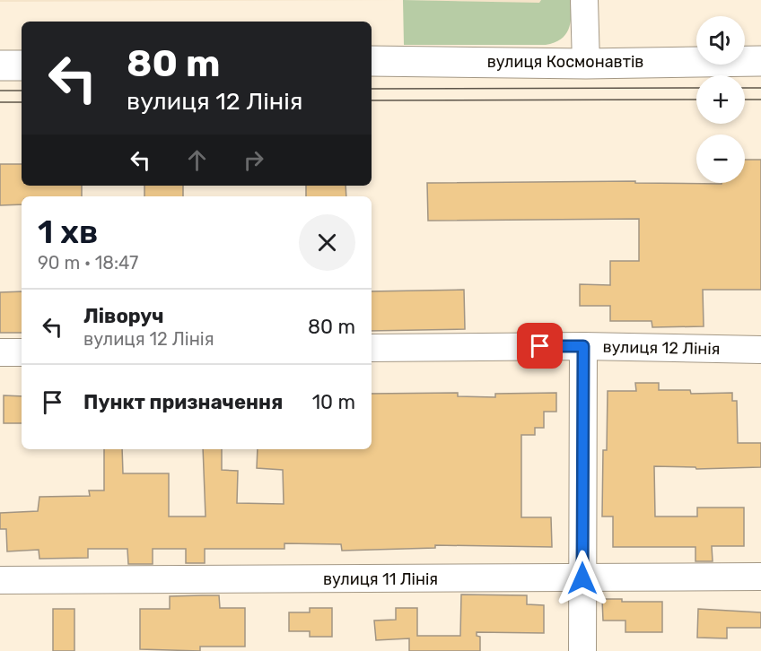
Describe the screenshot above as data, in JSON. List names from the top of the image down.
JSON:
{
  "streets": {
    "main road": ["вулиця Космонавтів"],
    "street": ["вулиця 12 Лінія", "вулиця 11 Лінія"]
  },
  "page": {
    "map_buttons": ["+", "−"],
    "turn": ["80 m", "вулиця 12 Лінія"],
    "heading": ["1 хв", "90 m · 18:47"],
    "list": [
      {
        "name": "Ліворуч",
        "note": "вулиця 12 Лінія",
        "value": "80 m"
      },
      {
        "name": "Пункт призначення",
        "value": "10 m"
      }
    ]
  }
}
